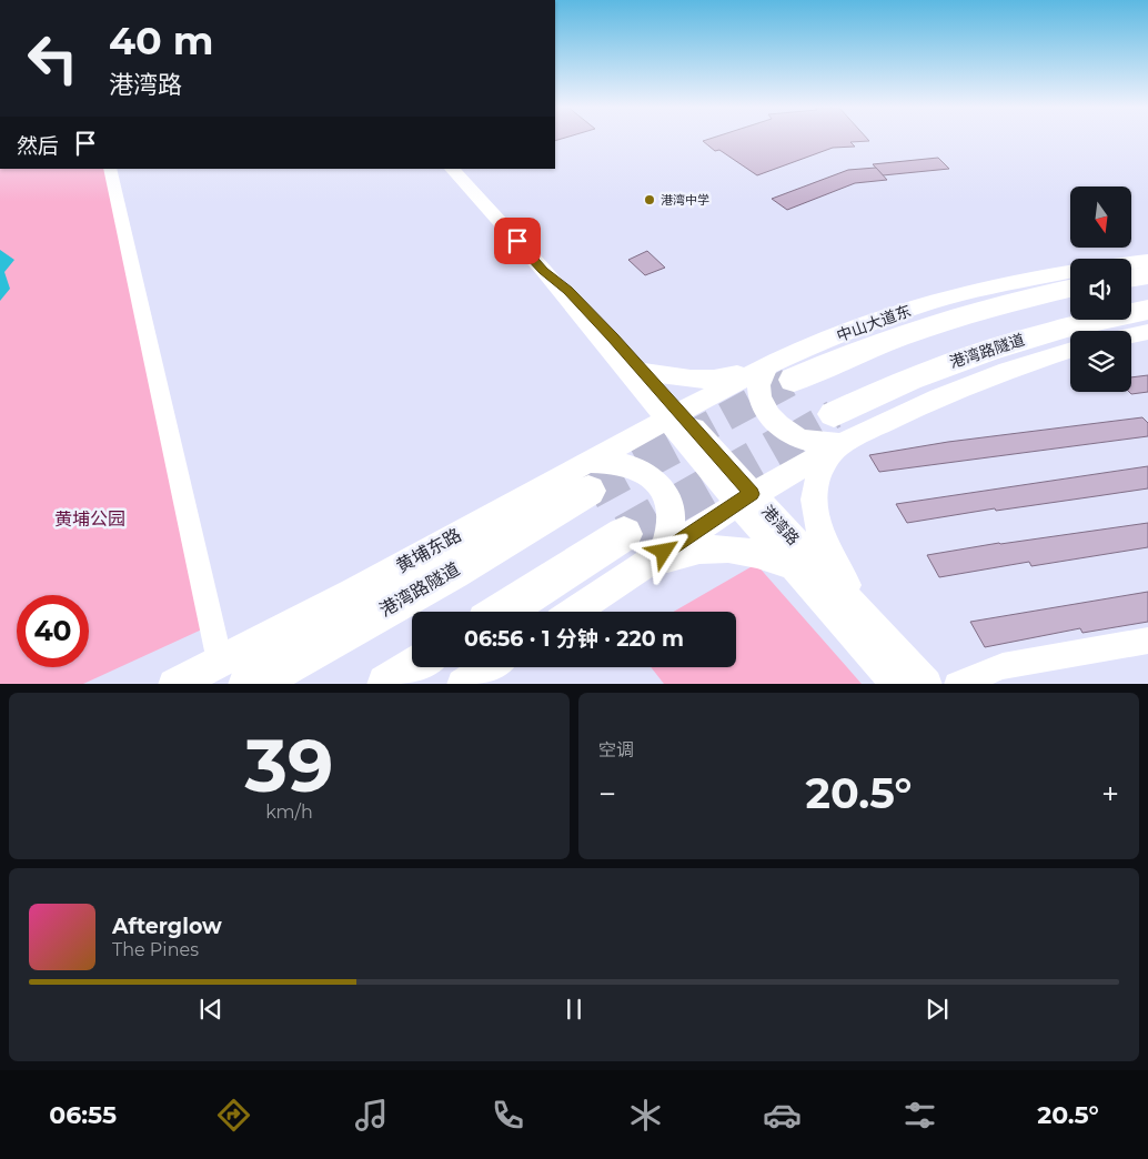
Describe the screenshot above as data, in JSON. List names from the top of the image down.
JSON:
{
  "streets": {
    "highway": ["港湾路隧道"],
    "street": ["中山大道东", "港湾路"]
  },
  "crossings": [
    ["中山大道东", "港湾路"]
  ],
  "parks": ["黄埔公园"],
  "places": ["港湾中学"],
  "north": "bottom",
  "page": {
    "turn": ["40 m", "港湾路"],
    "then": "然后",
    "limit": "40",
    "trip": "06:56 · 1 分钟 · 220 m",
    "tile": [
      ["39", "km/h"],
      "空调"
    ],
    "heat": ["−", "20.5°", "+"],
    "song": ["Afterglow", "The Pines"],
    "tabs": ["06:55", "20.5°"]
  }
}
